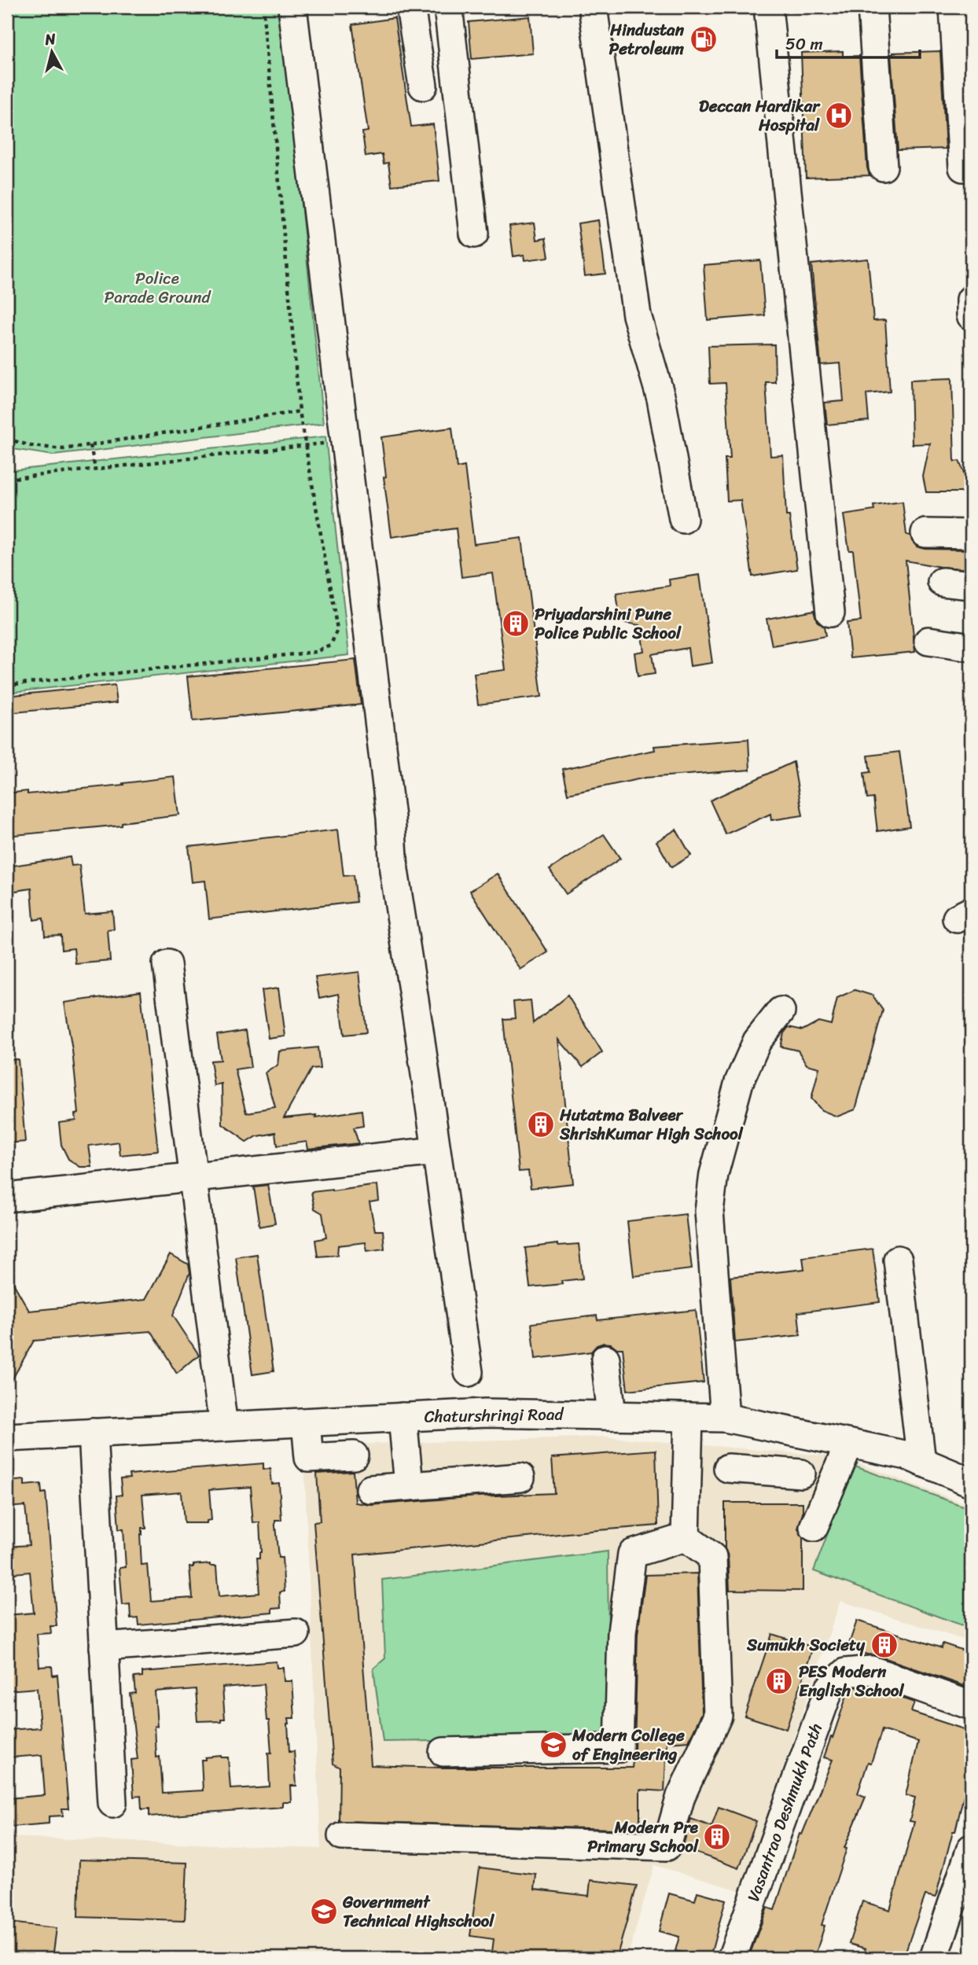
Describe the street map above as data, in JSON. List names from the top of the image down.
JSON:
{
  "streets": {
    "street": ["Chaturshringi Road", "Vasantrao Deshmukh Path"]
  },
  "parks": ["Police Parade Ground"],
  "places": {
    "fuel station": ["Hindustan Petroleum"],
    "hospital": ["Deccan Hardikar Hospital"],
    "building": [
      "Priyadarshini Pune Police Public School",
      "Hutatma Balveer ShrishKumar High School",
      "Sumukh Society",
      "PES Modern English School",
      "Modern Pre Primary School"
    ],
    "school or university": ["Modern College of Engineering", "Government Technical Highschool"]
  },
  "scale_bar": "50 m",
  "north": "top"
}
